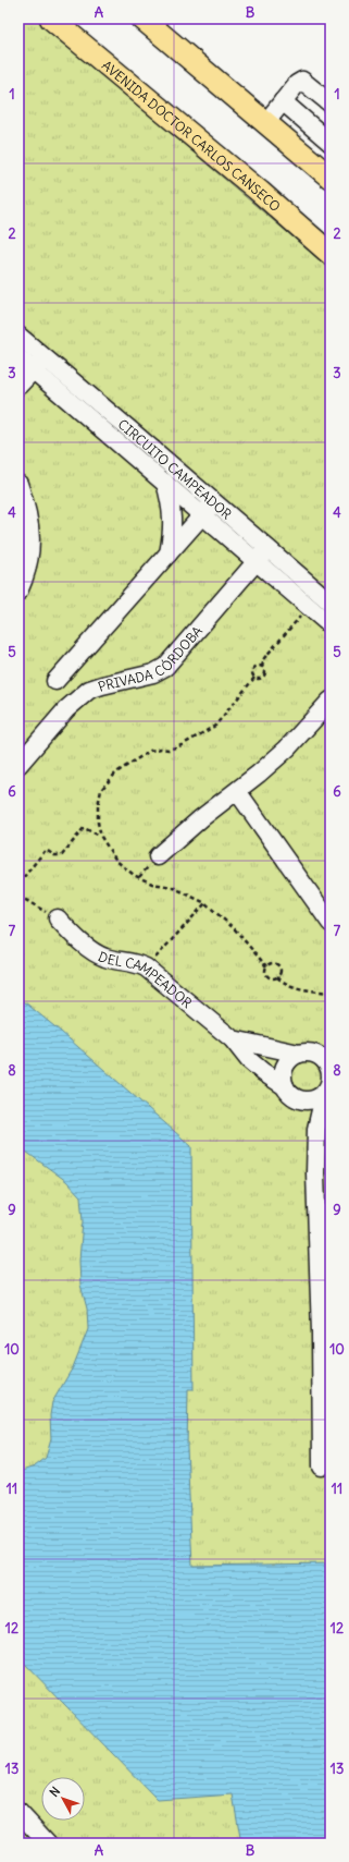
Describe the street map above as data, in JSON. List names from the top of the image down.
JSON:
{
  "streets": {
    "main road": ["AVENIDA DOCTOR CARLOS CANSECO"],
    "street": ["CIRCUITO CAMPEADOR", "PRIVADA CÓRDOBA", "DEL CAMPEADOR"]
  },
  "crossings": [
    ["CIRCUITO CAMPEADOR", "PRIVADA CÓRDOBA"]
  ],
  "north": "top left",
  "grid": {
    "columns": ["A", "B"],
    "rows": [
      "1",
      "2",
      "3",
      "4",
      "5",
      "6",
      "7",
      "8",
      "9",
      "10",
      "11",
      "12",
      "13"
    ]
  }
}
